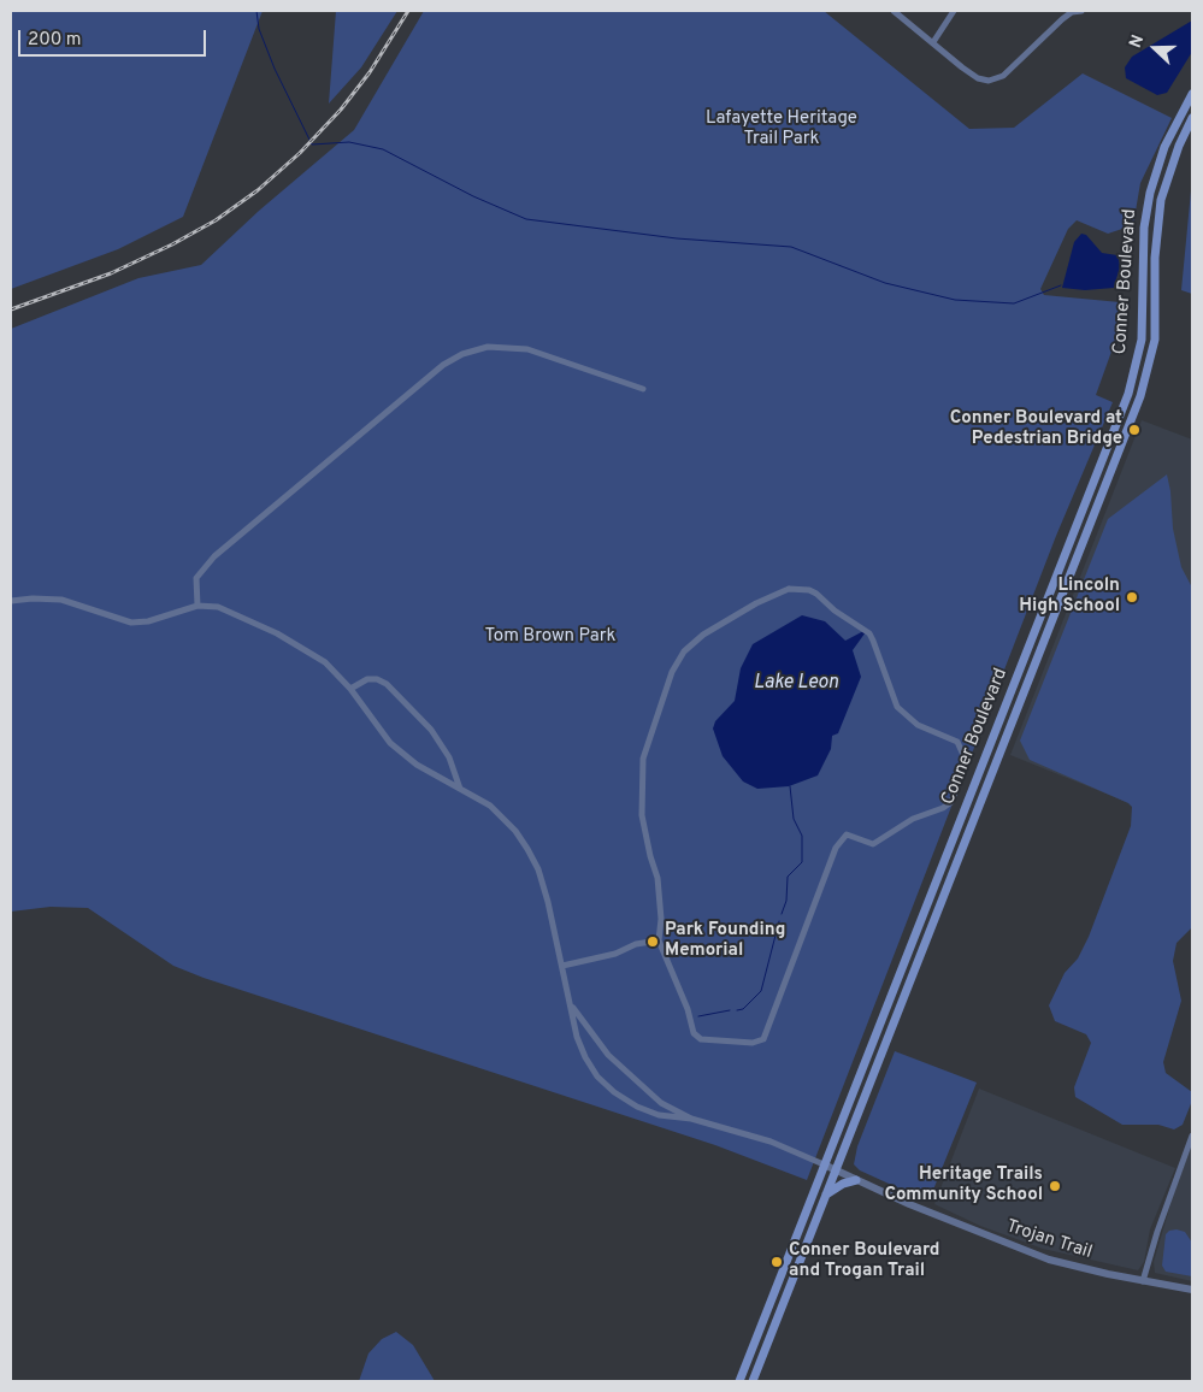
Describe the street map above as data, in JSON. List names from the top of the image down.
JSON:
{
  "streets": {
    "main road": ["Conner Boulevard"],
    "street": ["Trojan Trail"]
  },
  "crossings": [
    ["Conner Boulevard", "Trojan Trail"]
  ],
  "water": ["Lake Leon"],
  "parks": ["Lafayette Heritage Trail Park", "Tom Brown Park"],
  "places": [
    "Conner Boulevard at Pedestrian Bridge",
    "Lincoln High School",
    "Park Founding Memorial",
    "Heritage Trails Community School",
    "Conner Boulevard and Trogan Trail"
  ],
  "scale_bar": "200 m",
  "north": "left"
}
